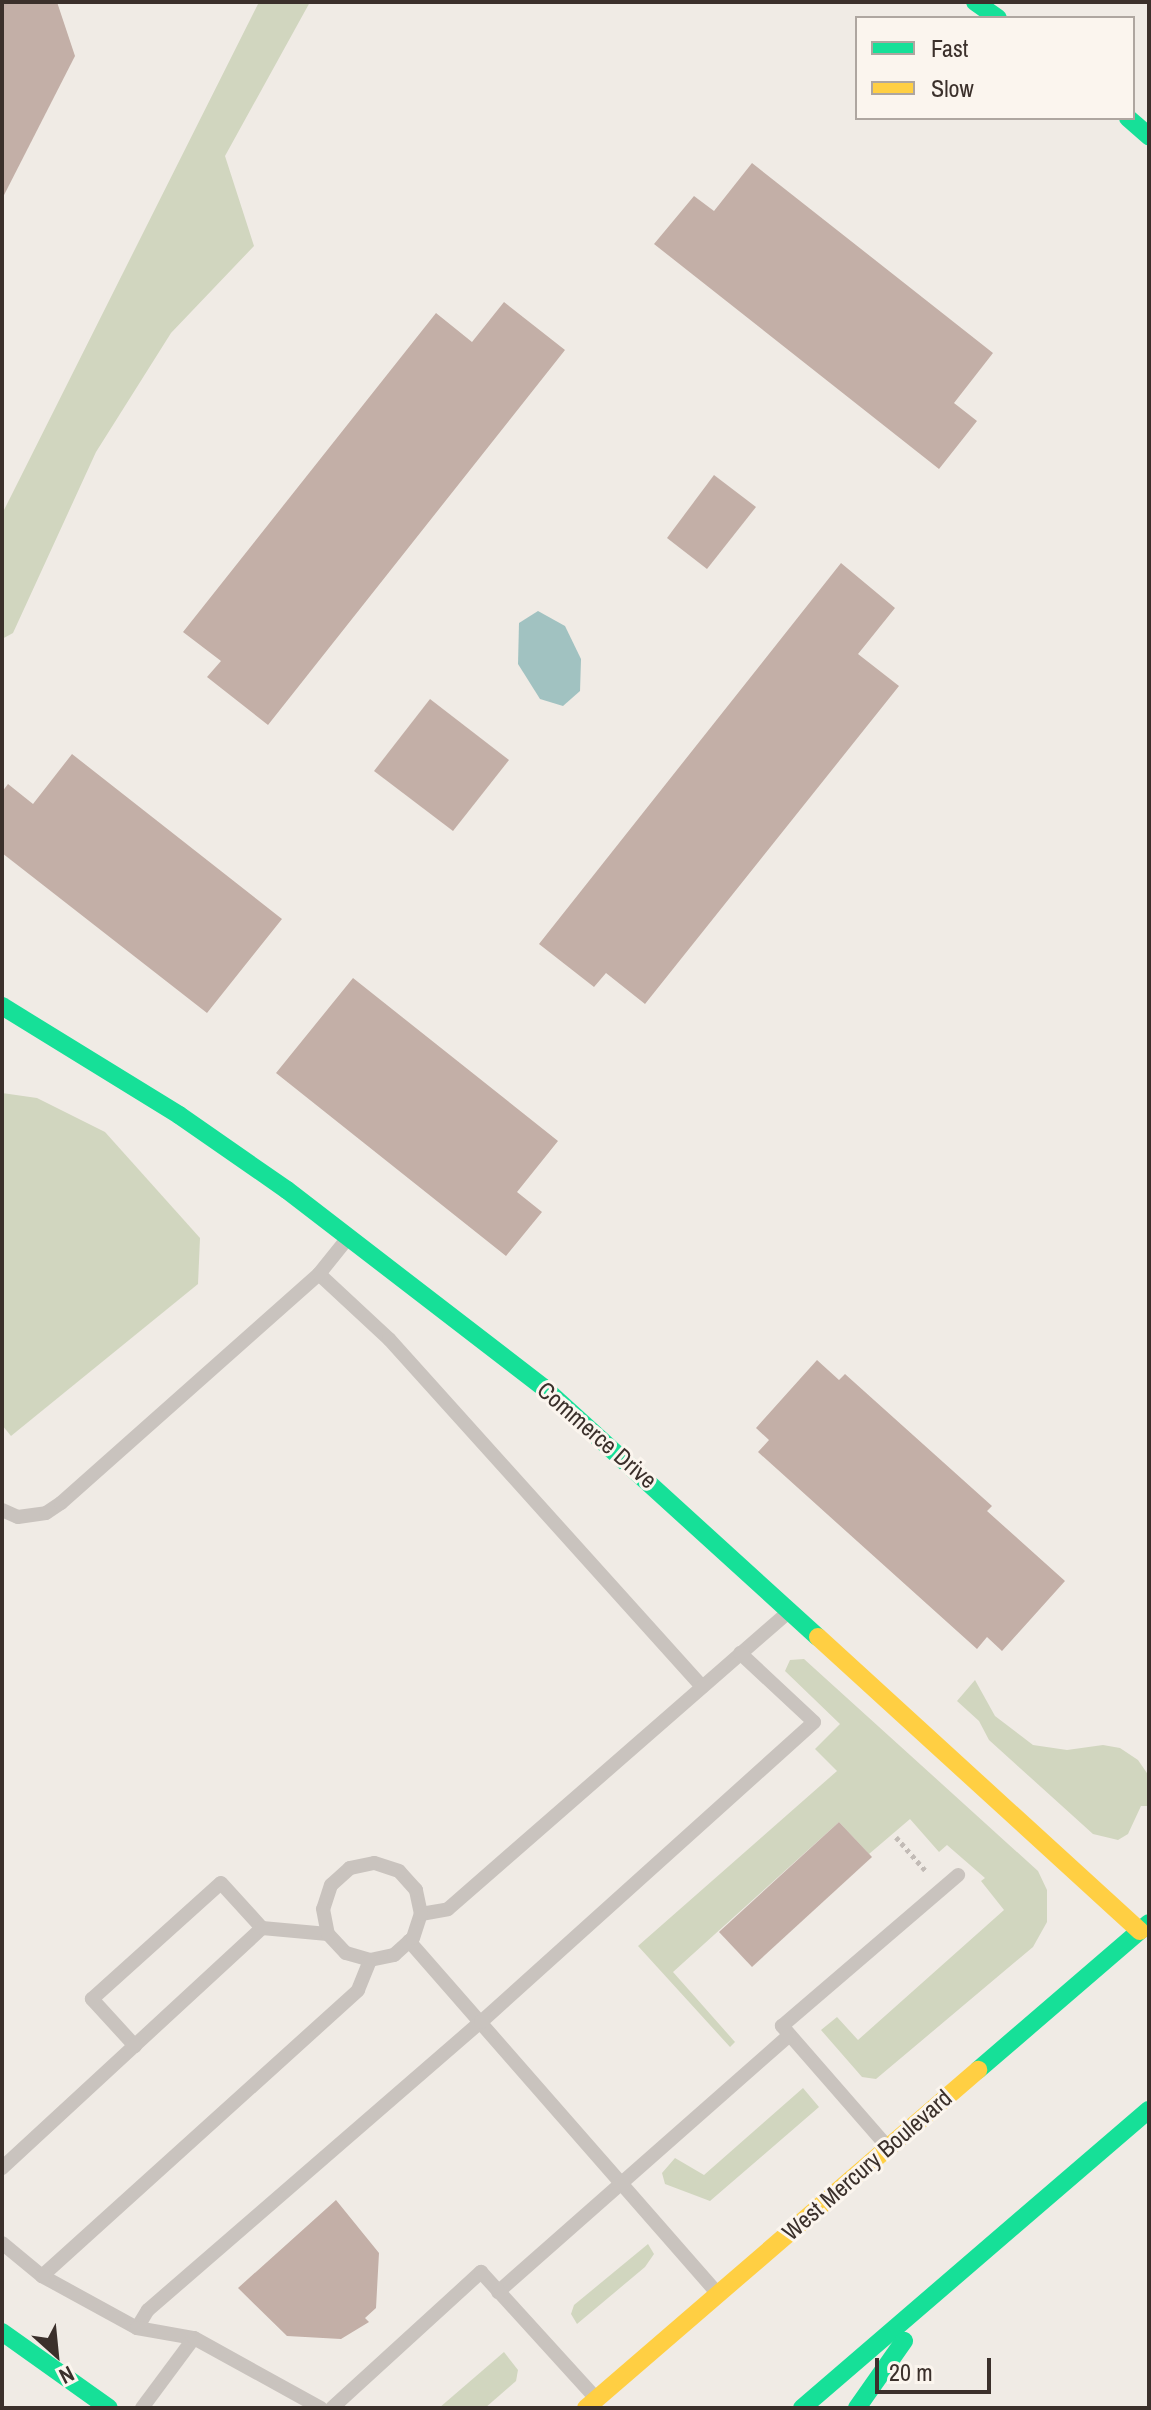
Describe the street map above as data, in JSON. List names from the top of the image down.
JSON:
{
  "streets": {
    "main road": ["Commerce Drive", "West Mercury Boulevard"]
  },
  "crossings": [
    ["Commerce Drive", "West Mercury Boulevard"]
  ],
  "legend": ["Fast", "Slow"],
  "scale_bar": "20 m",
  "north": "bottom right"
}
